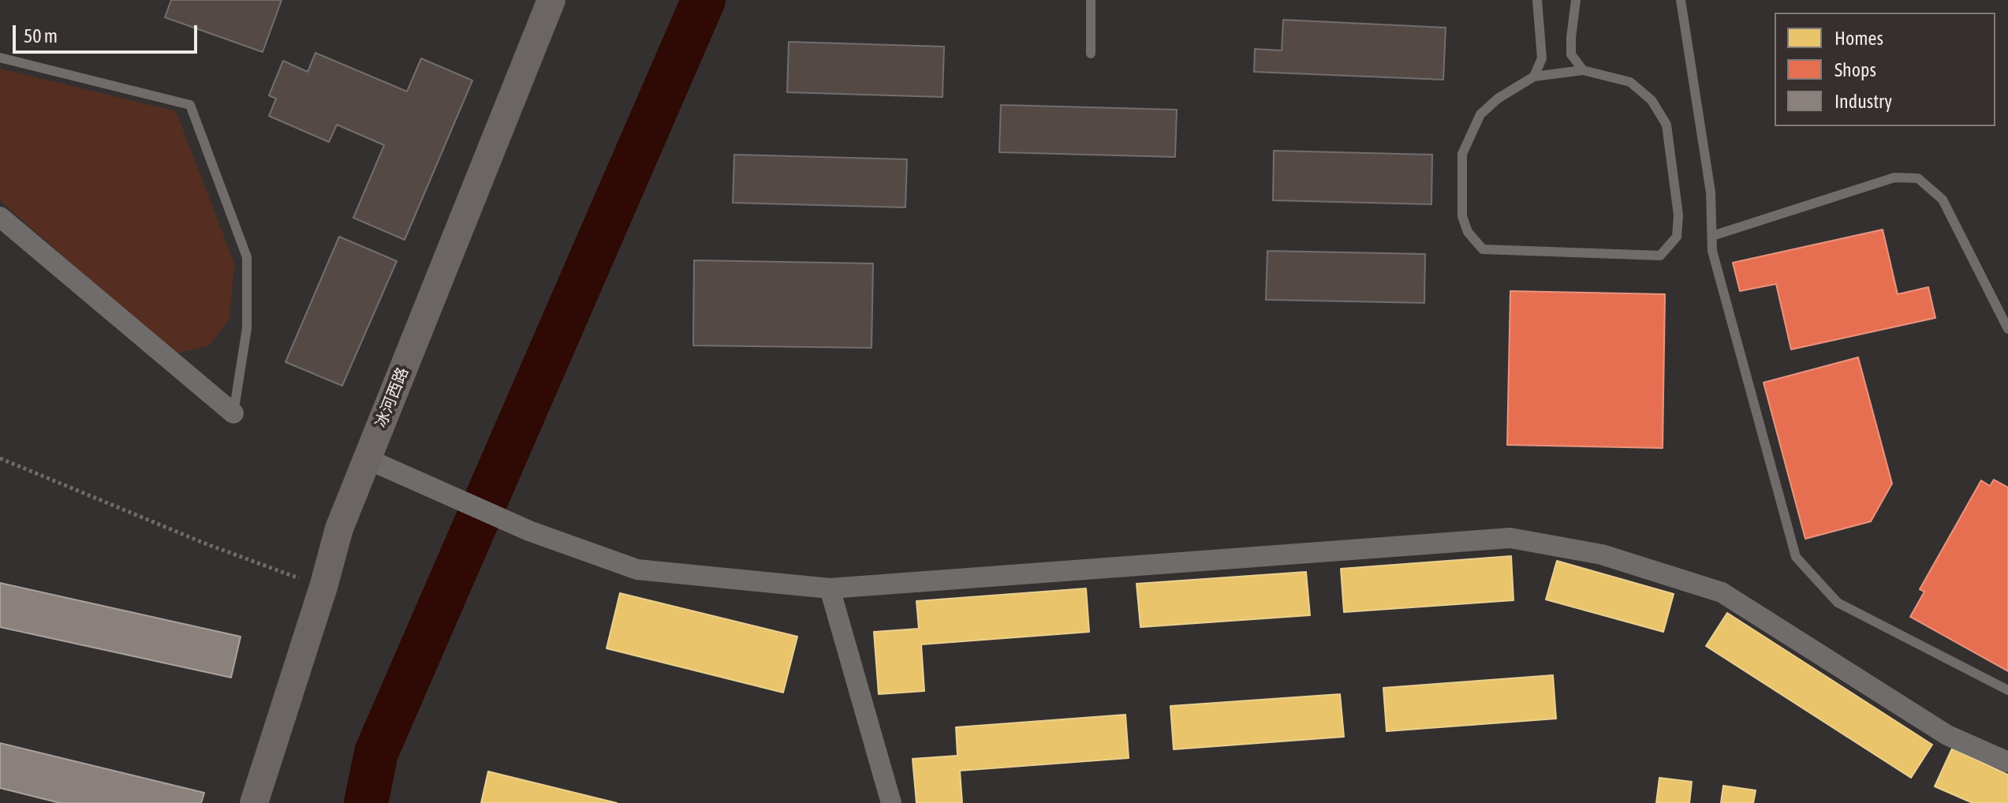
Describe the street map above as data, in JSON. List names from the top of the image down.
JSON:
{
  "streets": {
    "main road": ["冰河西路"]
  },
  "legend": ["Homes", "Shops", "Industry"],
  "scale_bar": "50 m"
}
